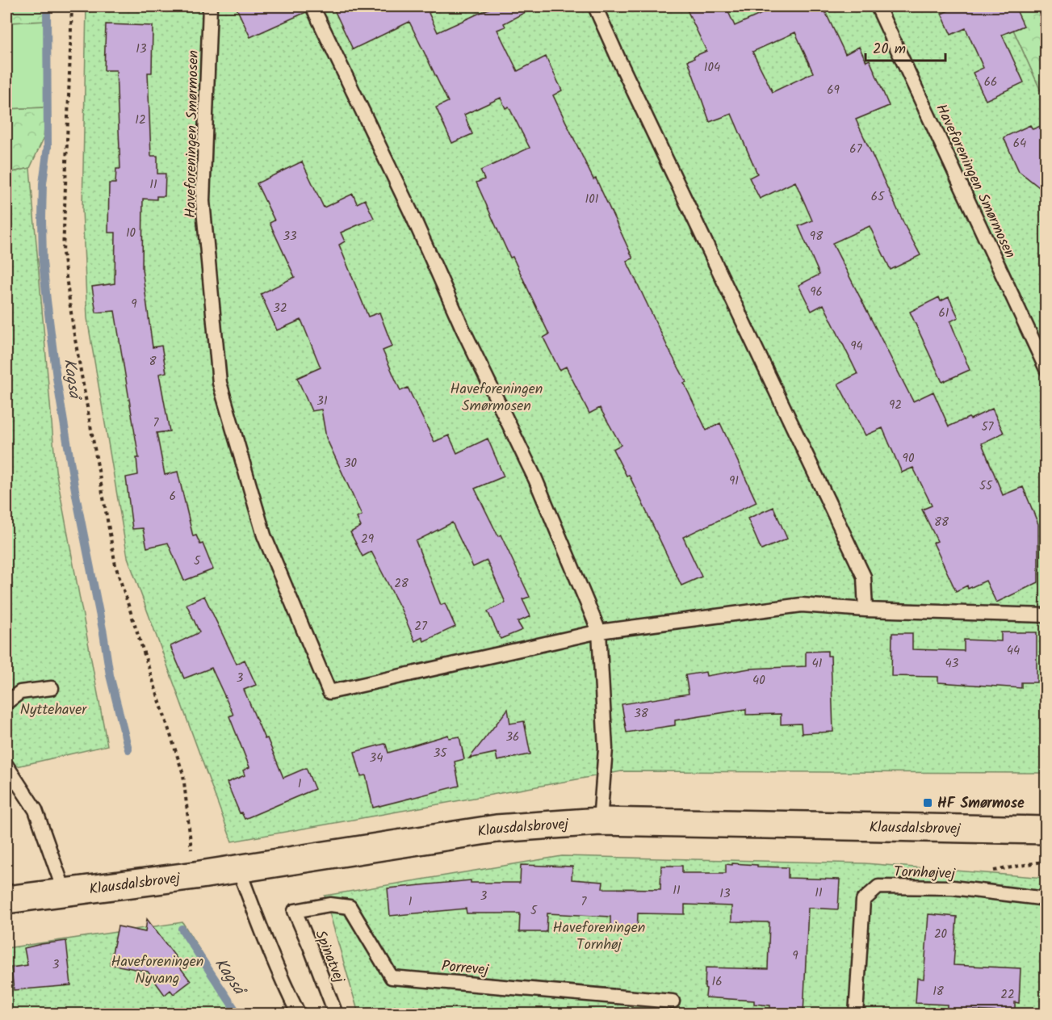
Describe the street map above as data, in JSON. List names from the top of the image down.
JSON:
{
  "streets": {
    "street": ["Klausdalsbrovej"],
    "lane": [
      "Haveforeningen Smørmosen",
      "Tornhøjvej",
      "Spinatvej",
      "Porrevej"
    ]
  },
  "crossings": [
    ["Spinatvej", "Porrevej"]
  ],
  "water": ["Kagså"],
  "parks": [
    "Haveforeningen Smørmosen",
    "Nyttehaver",
    "Haveforeningen Tornhøj",
    "Haveforeningen Nyvang"
  ],
  "places": {
    "transit": ["HF Smørmose"]
  },
  "house_numbers": [
    "13",
    "104",
    "66",
    "69",
    "12",
    "64",
    "67",
    "11",
    "65",
    "101",
    "10",
    "33",
    "98",
    "96",
    "9",
    "32",
    "61",
    "94",
    "8",
    "31",
    "92",
    "7",
    "57",
    "90",
    "30",
    "91",
    "55",
    "6",
    "88",
    "29",
    "5",
    "28",
    "27",
    "44",
    "41",
    "43",
    "3",
    "40",
    "38",
    "36",
    "35",
    "34",
    "1",
    "11",
    "11",
    "13",
    "3",
    "1",
    "7",
    "5",
    "20",
    "9",
    "3",
    "16",
    "18",
    "22"
  ],
  "scale_bar": "20 m"
}
